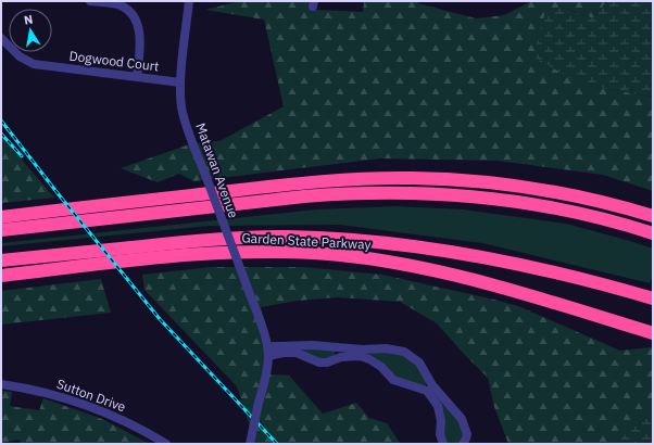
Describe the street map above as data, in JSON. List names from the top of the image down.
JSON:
{
  "streets": {
    "highway": ["Garden State Parkway"],
    "street": ["Dogwood Court", "Matawan Avenue", "Sutton Drive"]
  },
  "crossings": [
    ["Dogwood Court", "Matawan Avenue"]
  ],
  "north": "top"
}
